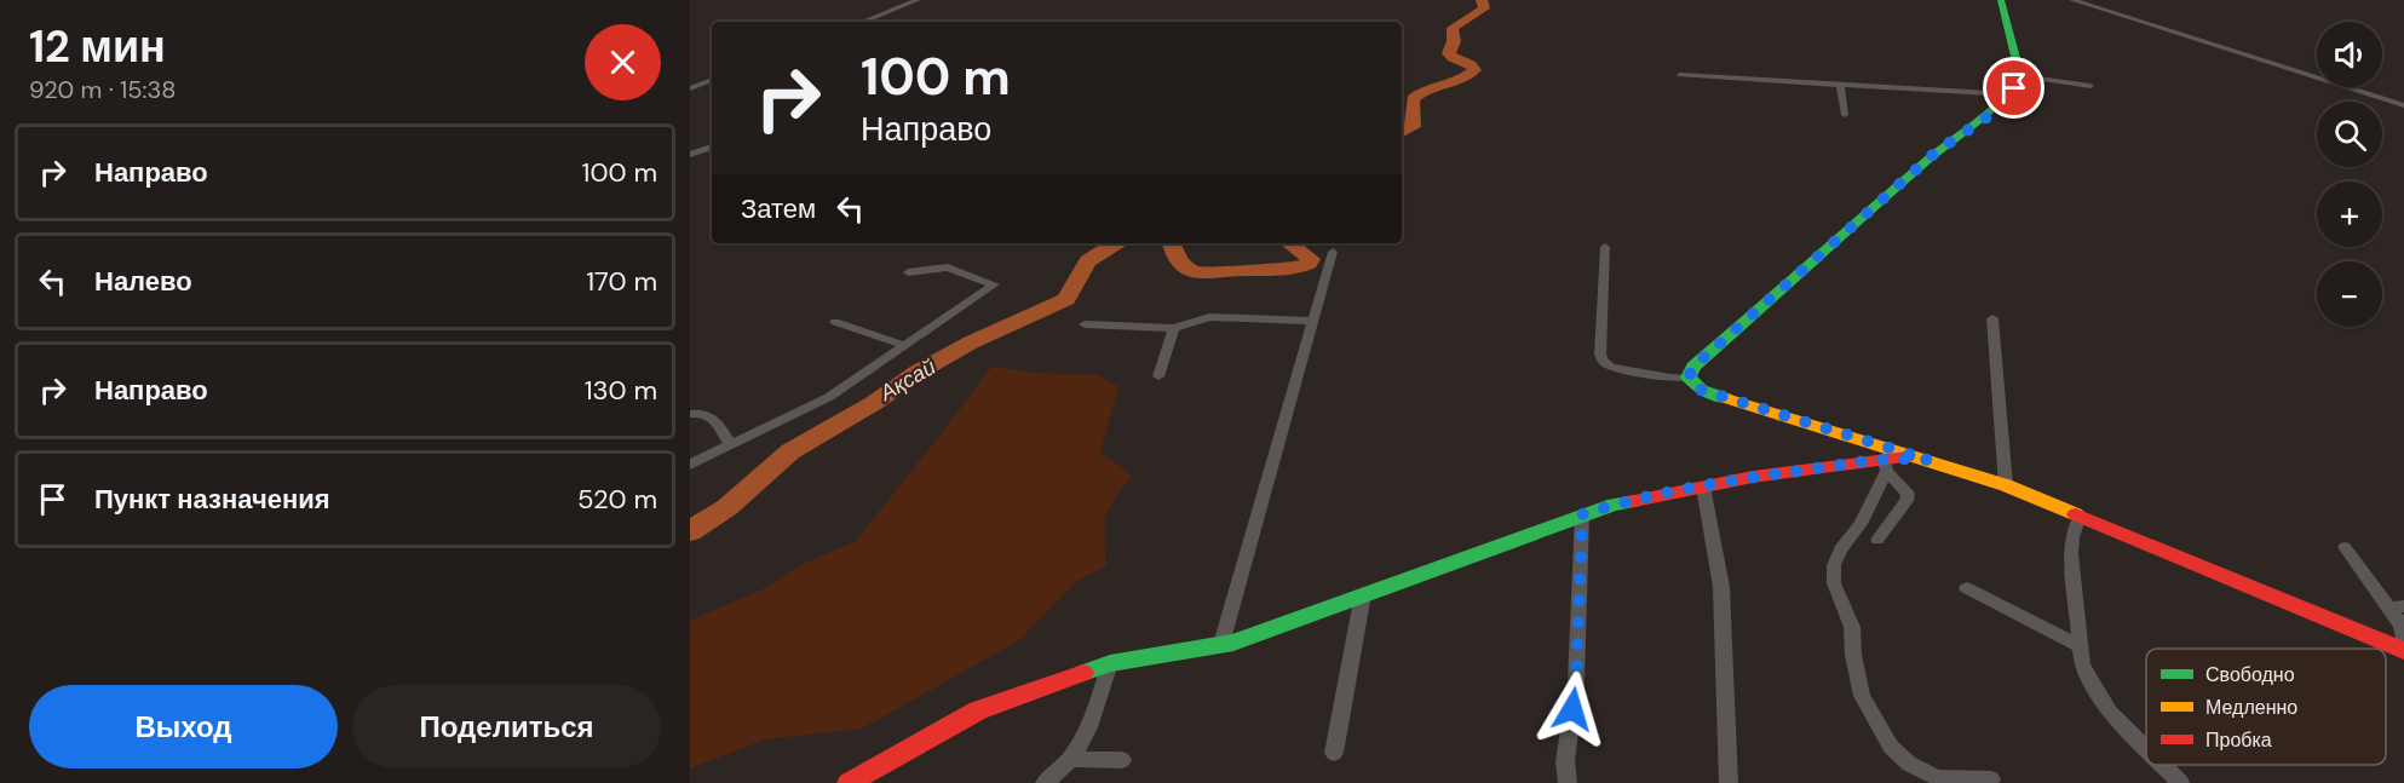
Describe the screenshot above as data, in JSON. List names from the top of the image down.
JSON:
{
  "water": ["Ақсай"],
  "legend": ["Свободно", "Медленно", "Пробка"],
  "page": {
    "heading": ["12 мин", "920 m · 15:38"],
    "map_buttons": ["+", "−"],
    "turn": ["100 m", "Направо"],
    "list": [
      {
        "name": "Направо",
        "value": "100 m"
      },
      {
        "name": "Налево",
        "value": "170 m"
      },
      {
        "name": "Направо",
        "value": "130 m"
      },
      {
        "name": "Пункт назначения",
        "value": "520 m"
      }
    ],
    "then": "Затем",
    "buttons": ["Выход", "Поделиться"]
  }
}
